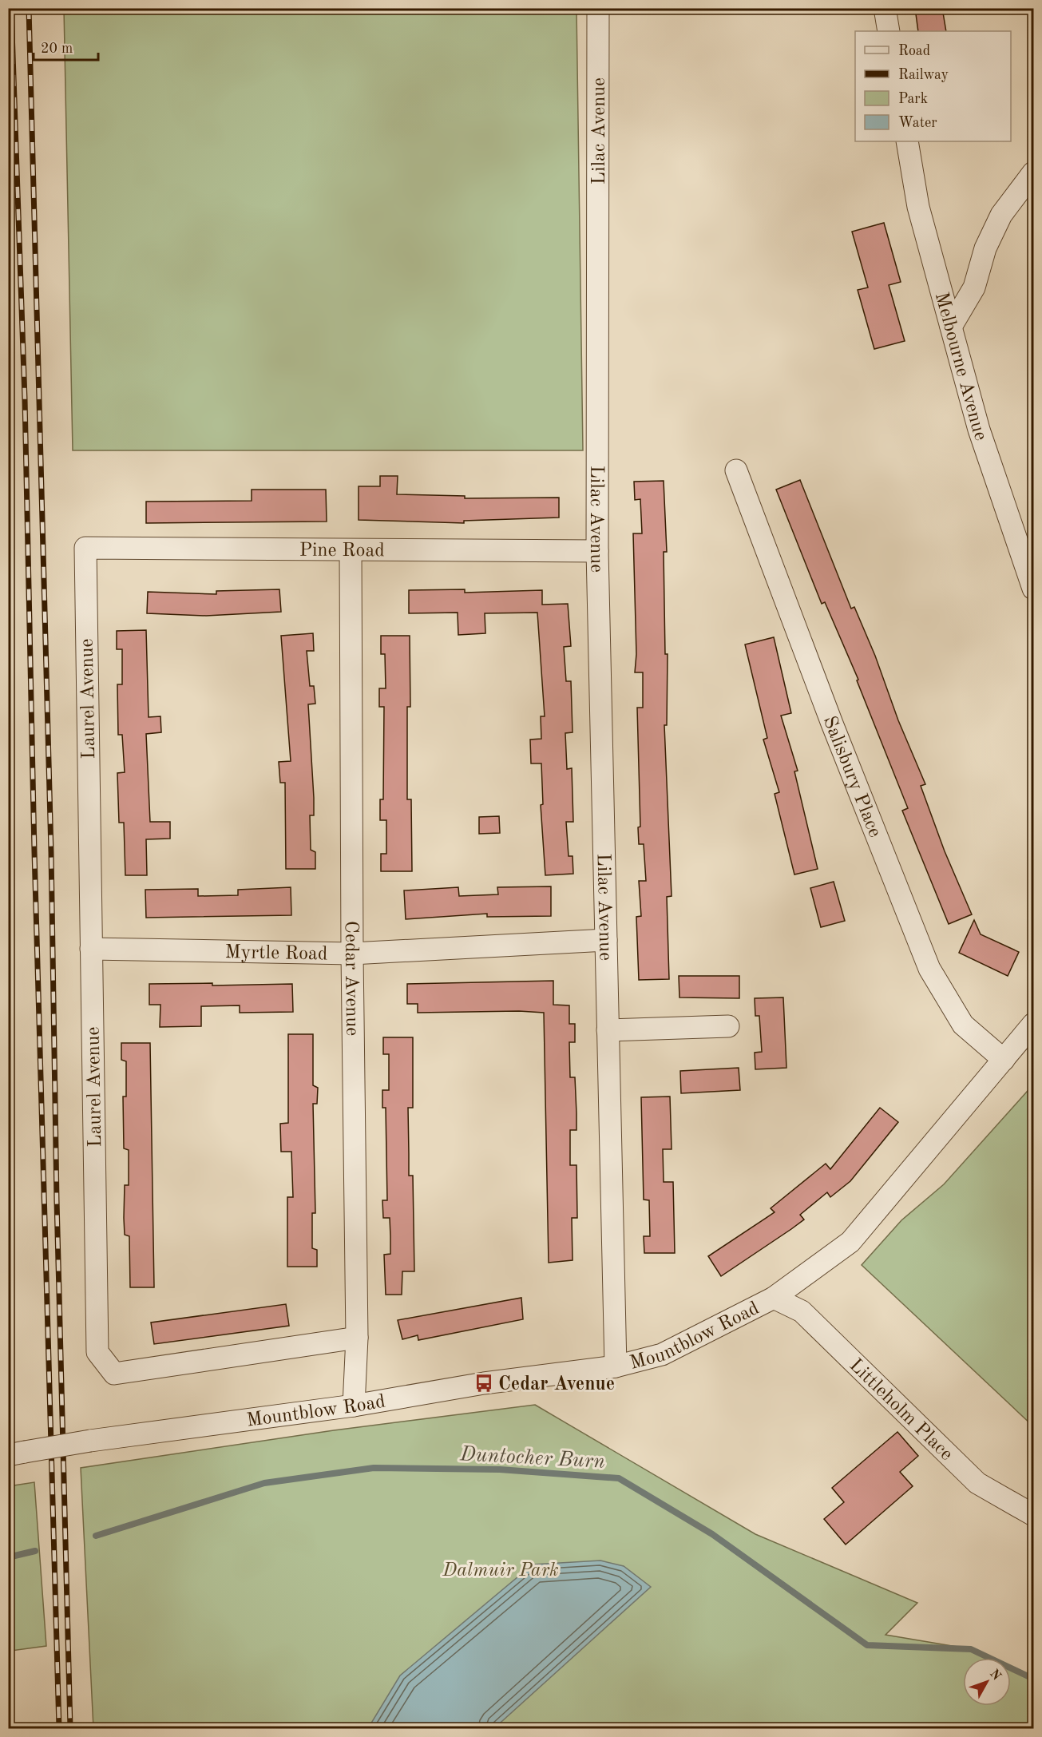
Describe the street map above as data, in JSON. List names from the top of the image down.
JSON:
{
  "streets": {
    "street": [
      "Lilac Avenue",
      "Melbourne Avenue",
      "Pine Road",
      "Laurel Avenue",
      "Salisbury Place",
      "Myrtle Road",
      "Cedar Avenue",
      "Mountblow Road",
      "Littleholm Place"
    ]
  },
  "crossings": [
    ["Lilac Avenue", "Pine Road"],
    ["Lilac Avenue", "Myrtle Road"],
    ["Lilac Avenue", "Mountblow Road"],
    ["Pine Road", "Laurel Avenue"],
    ["Pine Road", "Cedar Avenue"],
    ["Laurel Avenue", "Myrtle Road"],
    ["Laurel Avenue", "Cedar Avenue"],
    ["Salisbury Place", "Mountblow Road"],
    ["Myrtle Road", "Cedar Avenue"],
    ["Cedar Avenue", "Mountblow Road"],
    ["Mountblow Road", "Littleholm Place"]
  ],
  "water": ["Duntocher Burn"],
  "parks": ["Dalmuir Park"],
  "places": {
    "bus stop": ["Cedar Avenue"]
  },
  "legend": [
    "Road",
    "Railway",
    "Park",
    "Water"
  ],
  "scale_bar": "20 m",
  "north": "top right"
}
